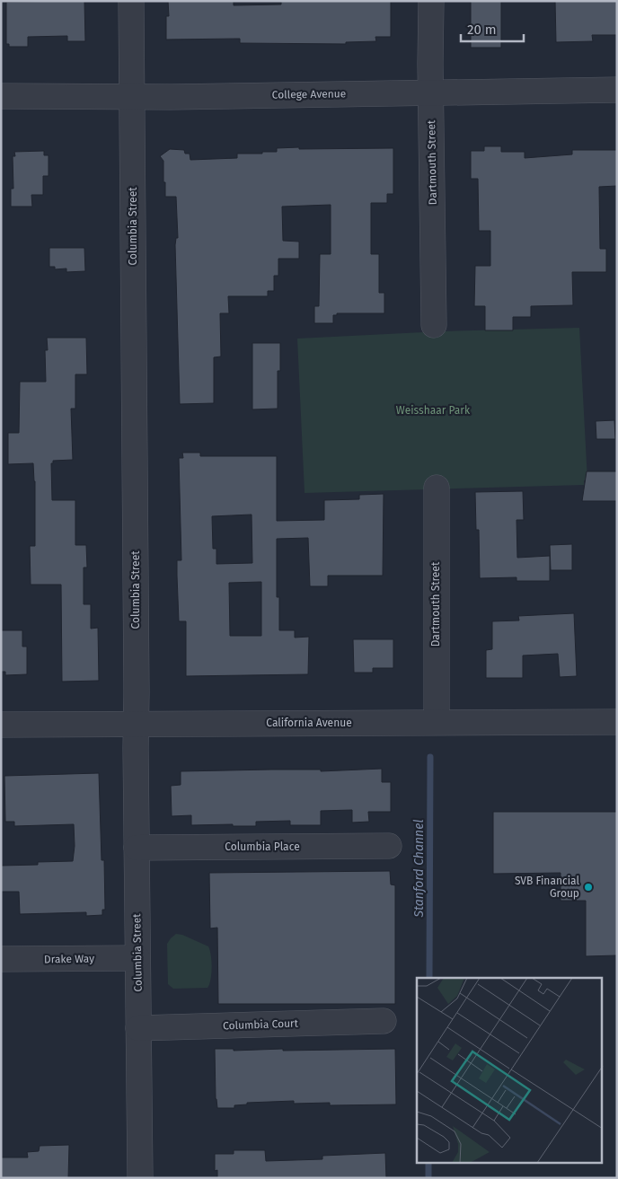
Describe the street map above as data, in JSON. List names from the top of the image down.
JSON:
{
  "streets": {
    "street": [
      "College Avenue",
      "Dartmouth Street",
      "Columbia Street",
      "California Avenue",
      "Columbia Place",
      "Drake Way",
      "Columbia Court"
    ]
  },
  "crossings": [
    ["College Avenue", "Dartmouth Street"],
    ["College Avenue", "Columbia Street"],
    ["Dartmouth Street", "California Avenue"],
    ["Columbia Street", "California Avenue"],
    ["Columbia Street", "Columbia Place"],
    ["Columbia Street", "Drake Way"],
    ["Columbia Street", "Columbia Court"]
  ],
  "water": ["Stanford Channel"],
  "parks": ["Weisshaar Park"],
  "places": ["SVB Financial Group"],
  "scale_bar": "20 m"
}
